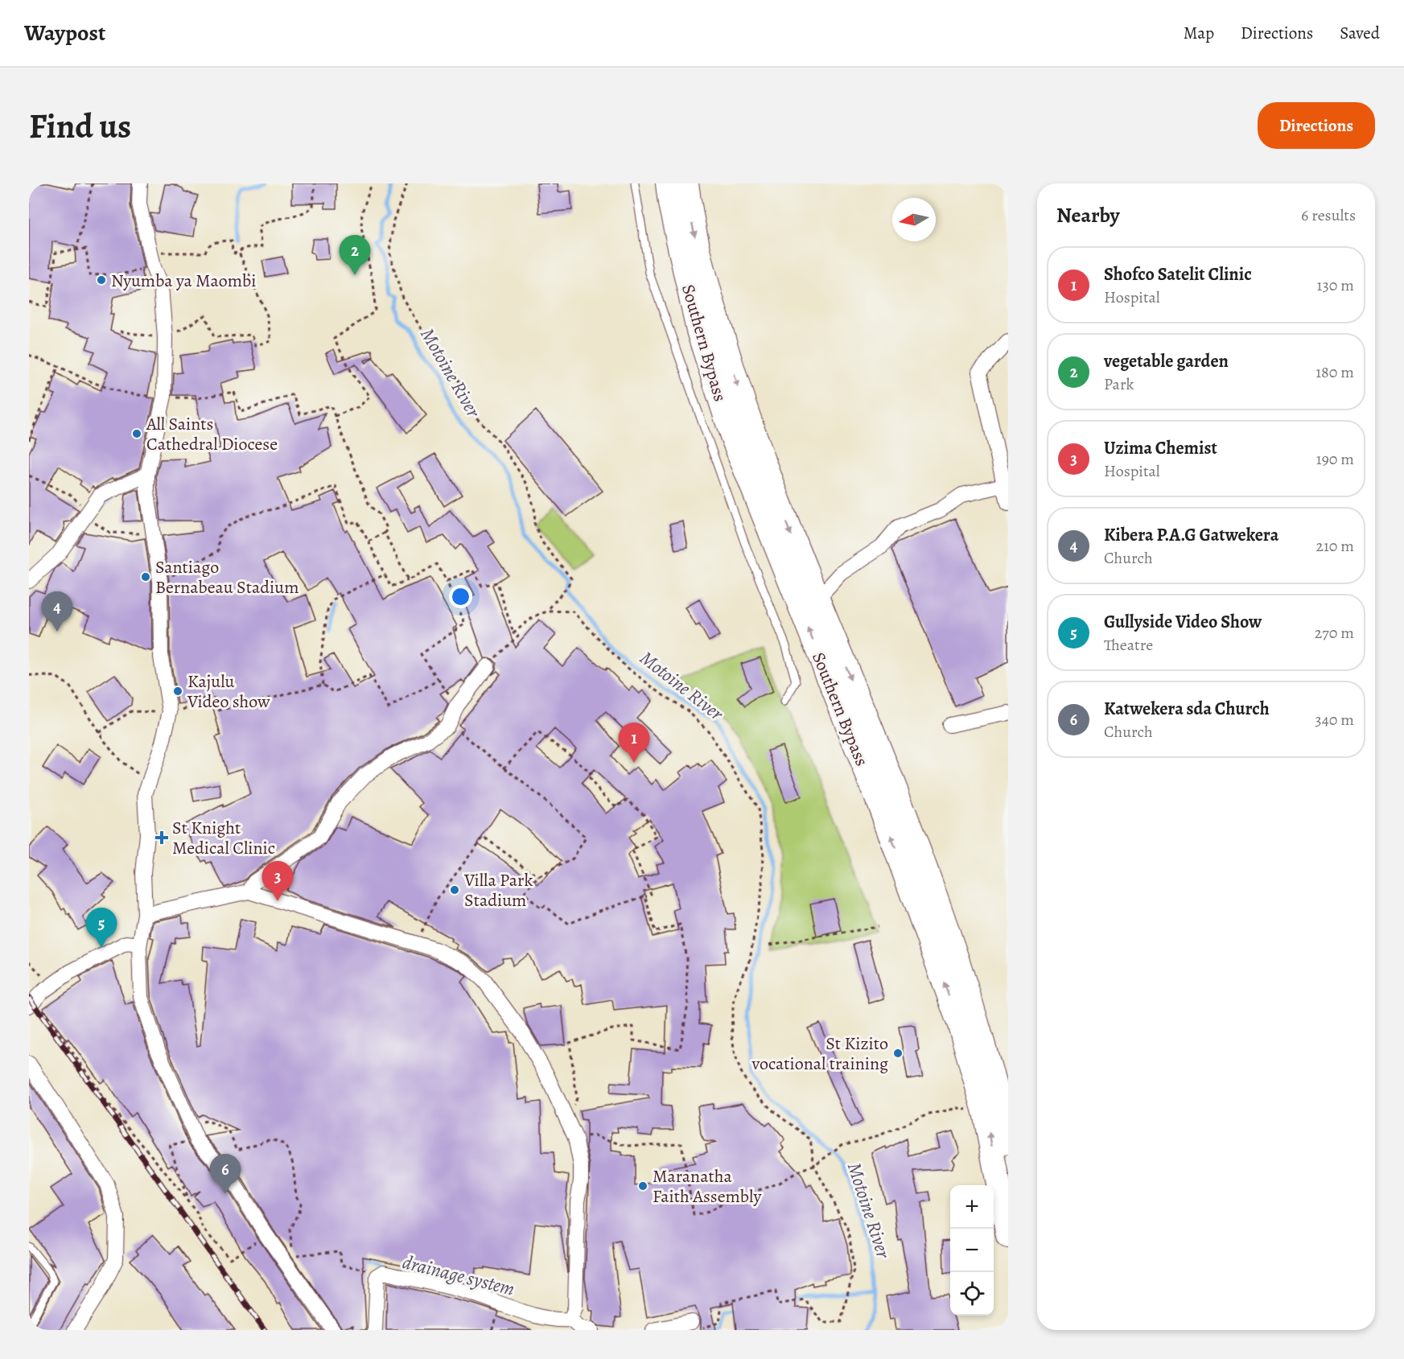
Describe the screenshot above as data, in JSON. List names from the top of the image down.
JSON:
{
  "streets": {
    "highway": ["Southern Bypass"]
  },
  "water": ["Motoine River", "drainage system"],
  "places": {
    "other": [
      "Nyumba ya Maombi",
      "All Saints Cathedral Diocese",
      "Santiago Bernabeau Stadium",
      "Kajulu Video show",
      "Villa Park Stadium",
      "St Kizito vocational training",
      "Maranatha Faith Assembly"
    ],
    "health": ["St Knight Medical Clinic"]
  },
  "north": "left",
  "page": {
    "header": "Waypost",
    "nav": ["Map", "Directions", "Saved"],
    "buttons": "Directions",
    "title": "Find us",
    "heading": ["Nearby", "6 results"],
    "pins": [
      "2",
      "4",
      "1",
      "3",
      "5",
      "6"
    ],
    "list": [
      {
        "mark": "1",
        "name": "Shofco Satelit Clinic",
        "note": "Hospital",
        "value": "130 m"
      },
      {
        "mark": "2",
        "name": "vegetable garden",
        "note": "Park",
        "value": "180 m"
      },
      {
        "mark": "3",
        "name": "Uzima Chemist",
        "note": "Hospital",
        "value": "190 m"
      },
      {
        "mark": "4",
        "name": "Kibera P.A.G Gatwekera",
        "note": "Church",
        "value": "210 m"
      },
      {
        "mark": "5",
        "name": "Gullyside Video Show",
        "note": "Theatre",
        "value": "270 m"
      },
      {
        "mark": "6",
        "name": "Katwekera sda Church",
        "note": "Church",
        "value": "340 m"
      }
    ],
    "map_buttons": ["+", "−"]
  }
}
